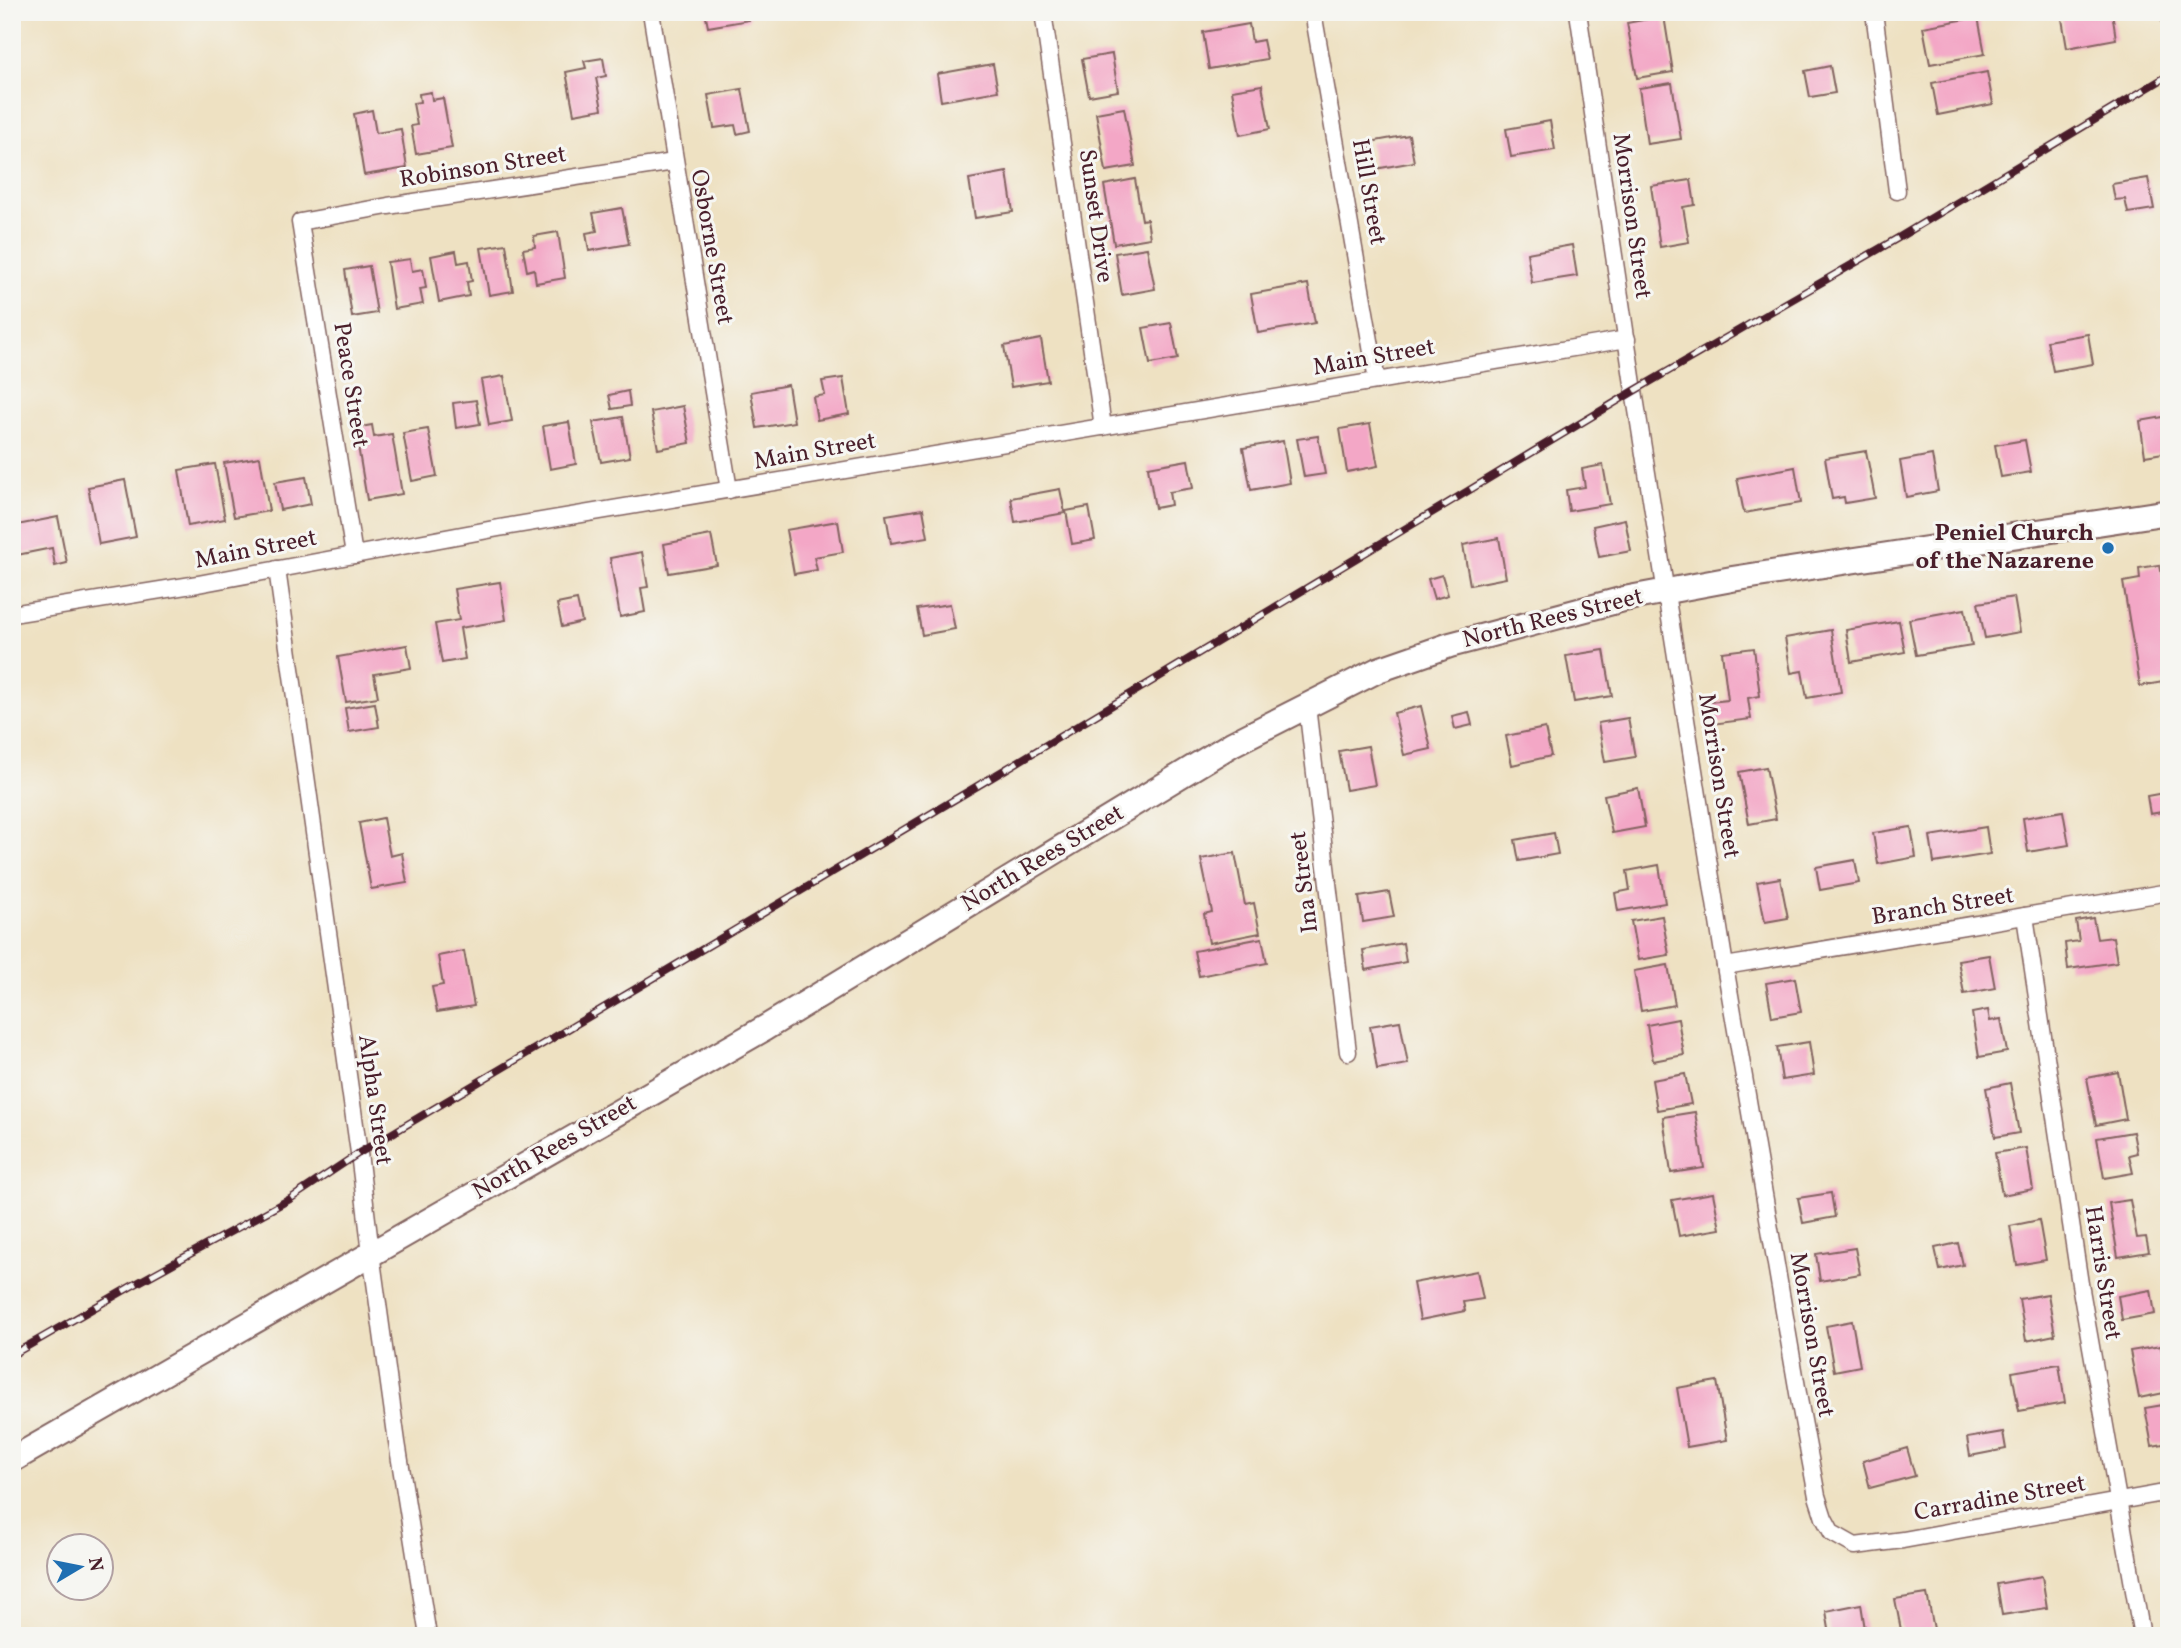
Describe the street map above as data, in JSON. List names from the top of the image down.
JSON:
{
  "streets": {
    "main road": ["North Rees Street"],
    "street": [
      "Robinson Street",
      "Hill Street",
      "Sunset Drive",
      "Morrison Street",
      "Osborne Street",
      "Main Street",
      "Peace Street",
      "Ina Street",
      "Branch Street",
      "Alpha Street",
      "Harris Street",
      "Carradine Street"
    ]
  },
  "crossings": [
    ["Robinson Street", "Osborne Street"],
    ["Robinson Street", "Peace Street"],
    ["Hill Street", "Main Street"],
    ["Sunset Drive", "Main Street"],
    ["Morrison Street", "Main Street"],
    ["Morrison Street", "North Rees Street"],
    ["Morrison Street", "Branch Street"],
    ["Morrison Street", "Carradine Street"],
    ["Osborne Street", "Main Street"],
    ["Main Street", "Peace Street"],
    ["Main Street", "Alpha Street"],
    ["North Rees Street", "Ina Street"],
    ["North Rees Street", "Alpha Street"],
    ["Branch Street", "Harris Street"],
    ["Harris Street", "Carradine Street"]
  ],
  "places": ["Peniel Church of the Nazarene"],
  "north": "right"
}
